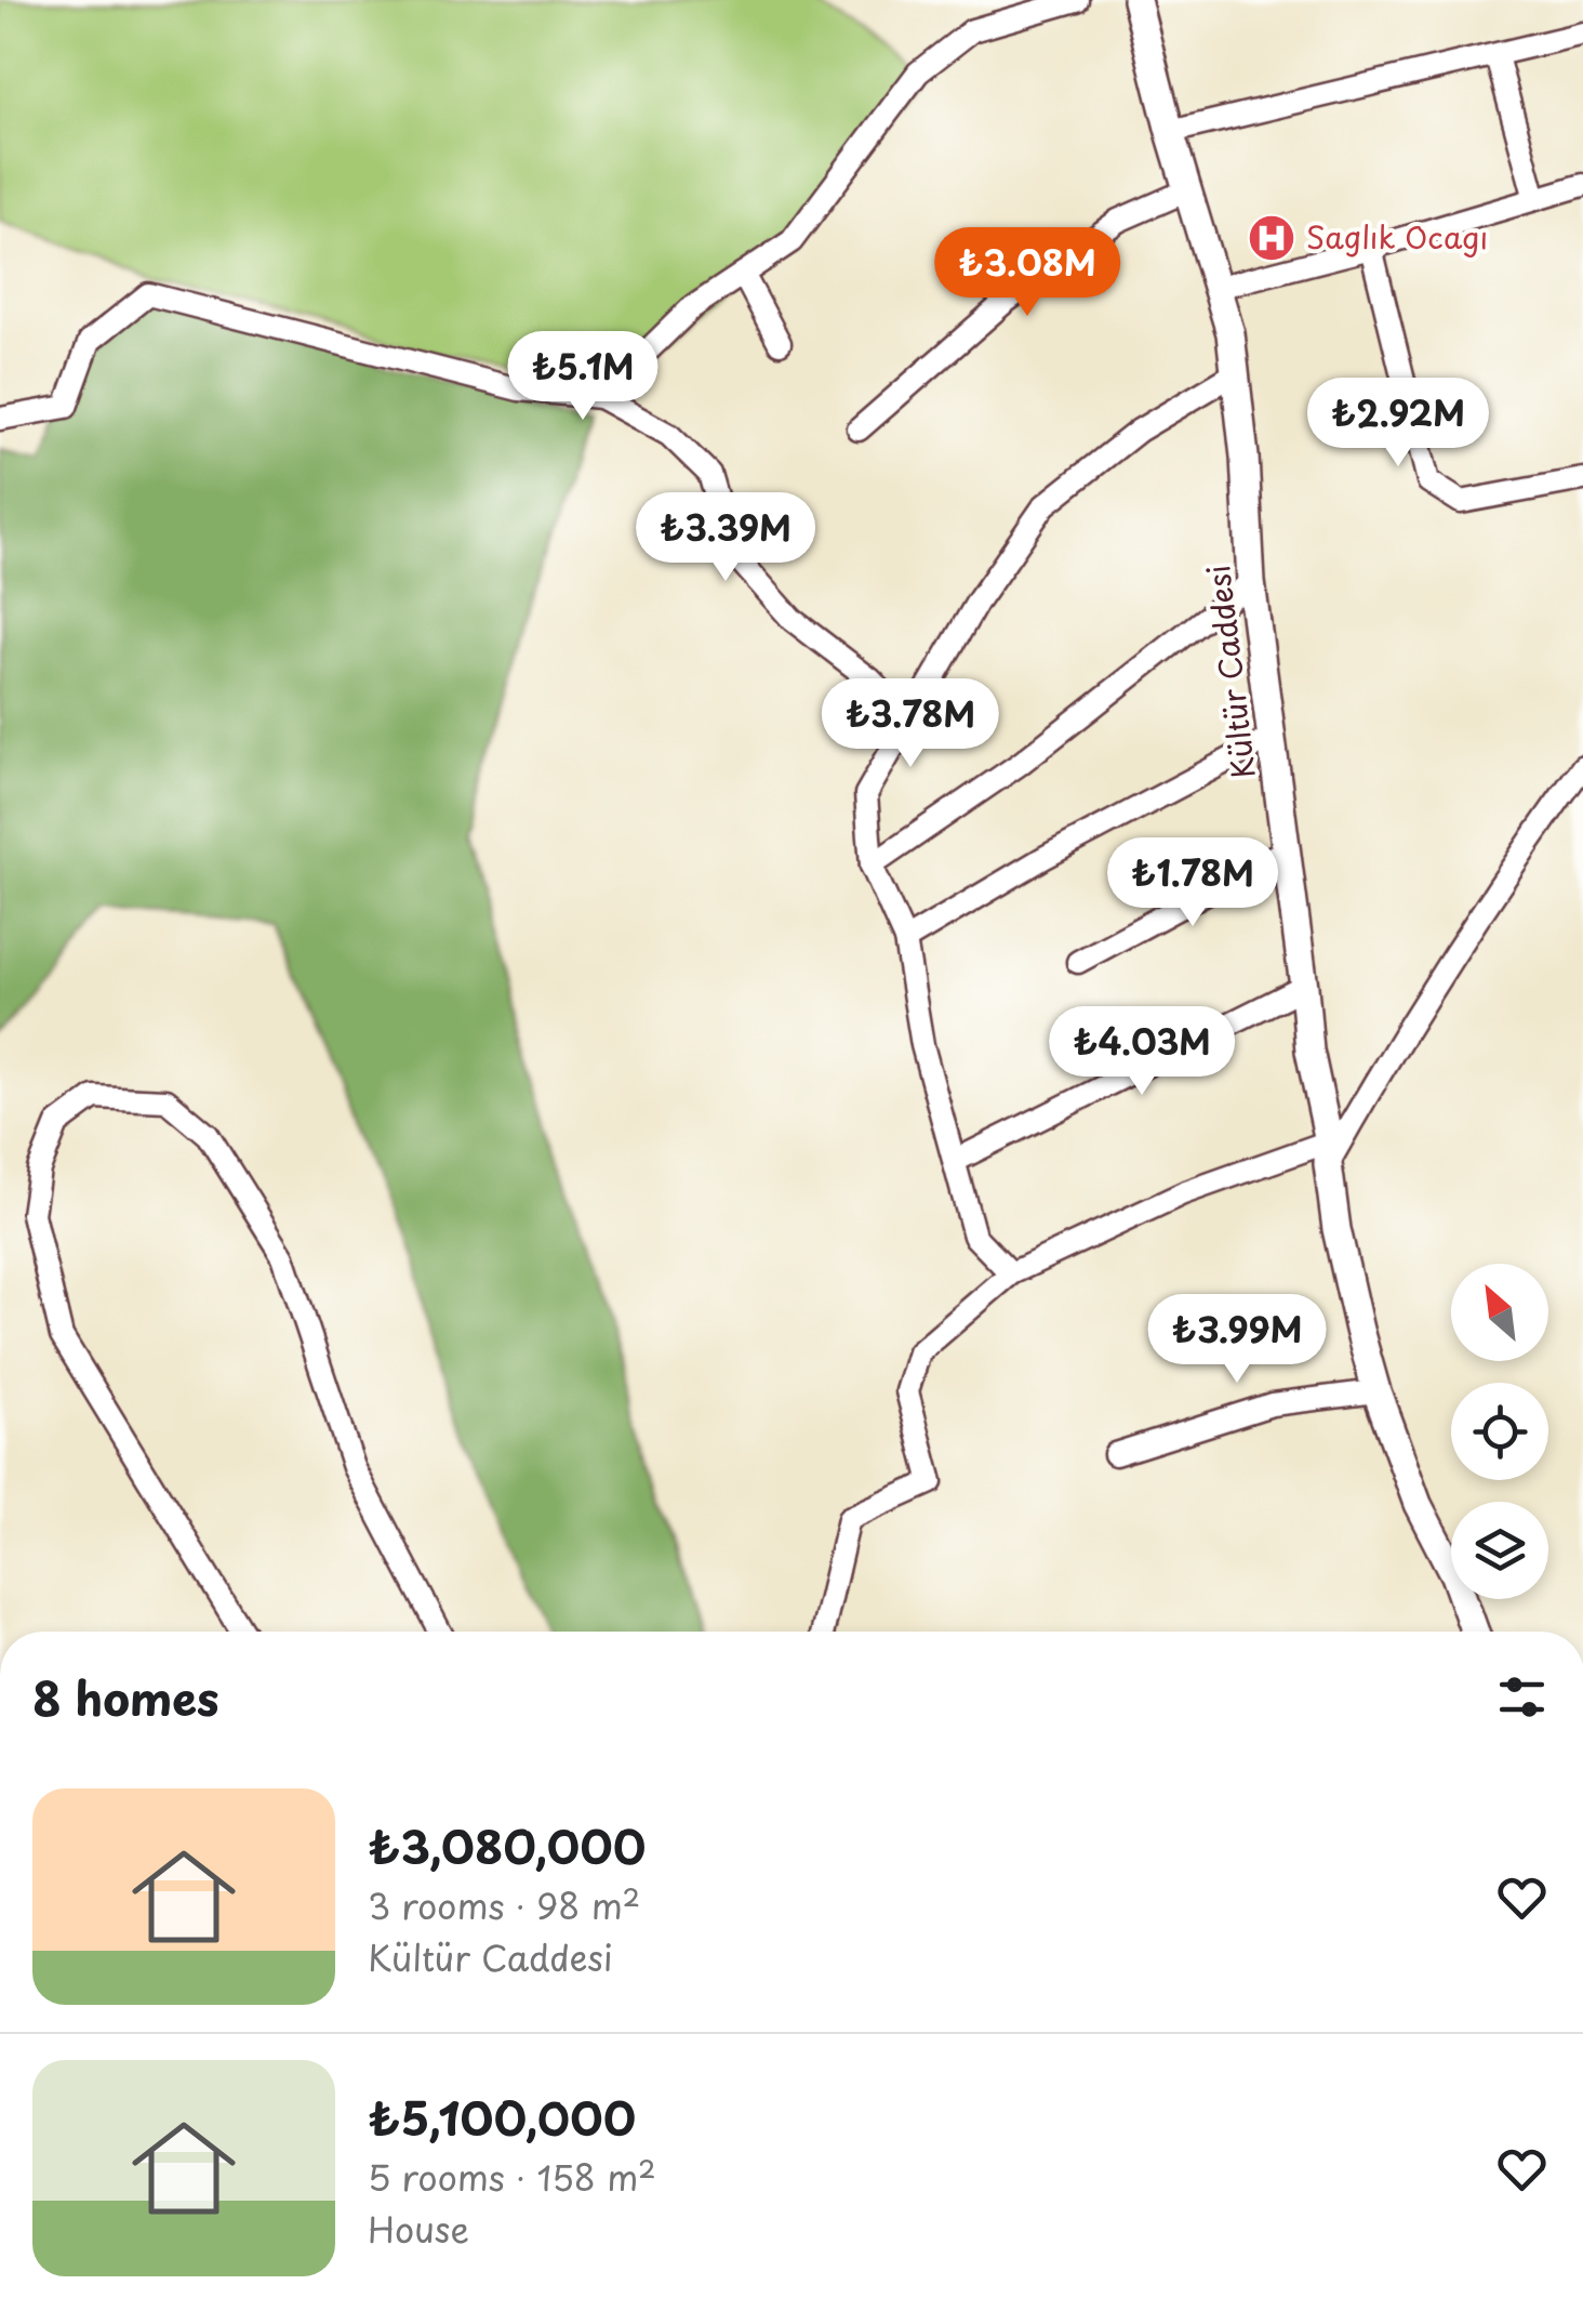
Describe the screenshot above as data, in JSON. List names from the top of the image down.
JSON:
{
  "streets": {
    "street": ["Kültür Caddesi"]
  },
  "places": {
    "hospital": ["Saglık Ocagı"]
  },
  "north": "top left",
  "page": {
    "price": [
      "₺3.08M",
      "₺5.1M",
      "₺2.92M",
      "₺3.39M",
      "₺3.78M",
      "₺1.78M",
      "₺4.03M",
      "₺3.99M"
    ],
    "heading": "8 homes",
    "list": [
      {
        "name": "₺3,080,000",
        "note": "3 rooms · 98 m² · Kültür Caddesi"
      },
      {
        "name": "₺5,100,000",
        "note": "5 rooms · 158 m² · House"
      }
    ]
  }
}
